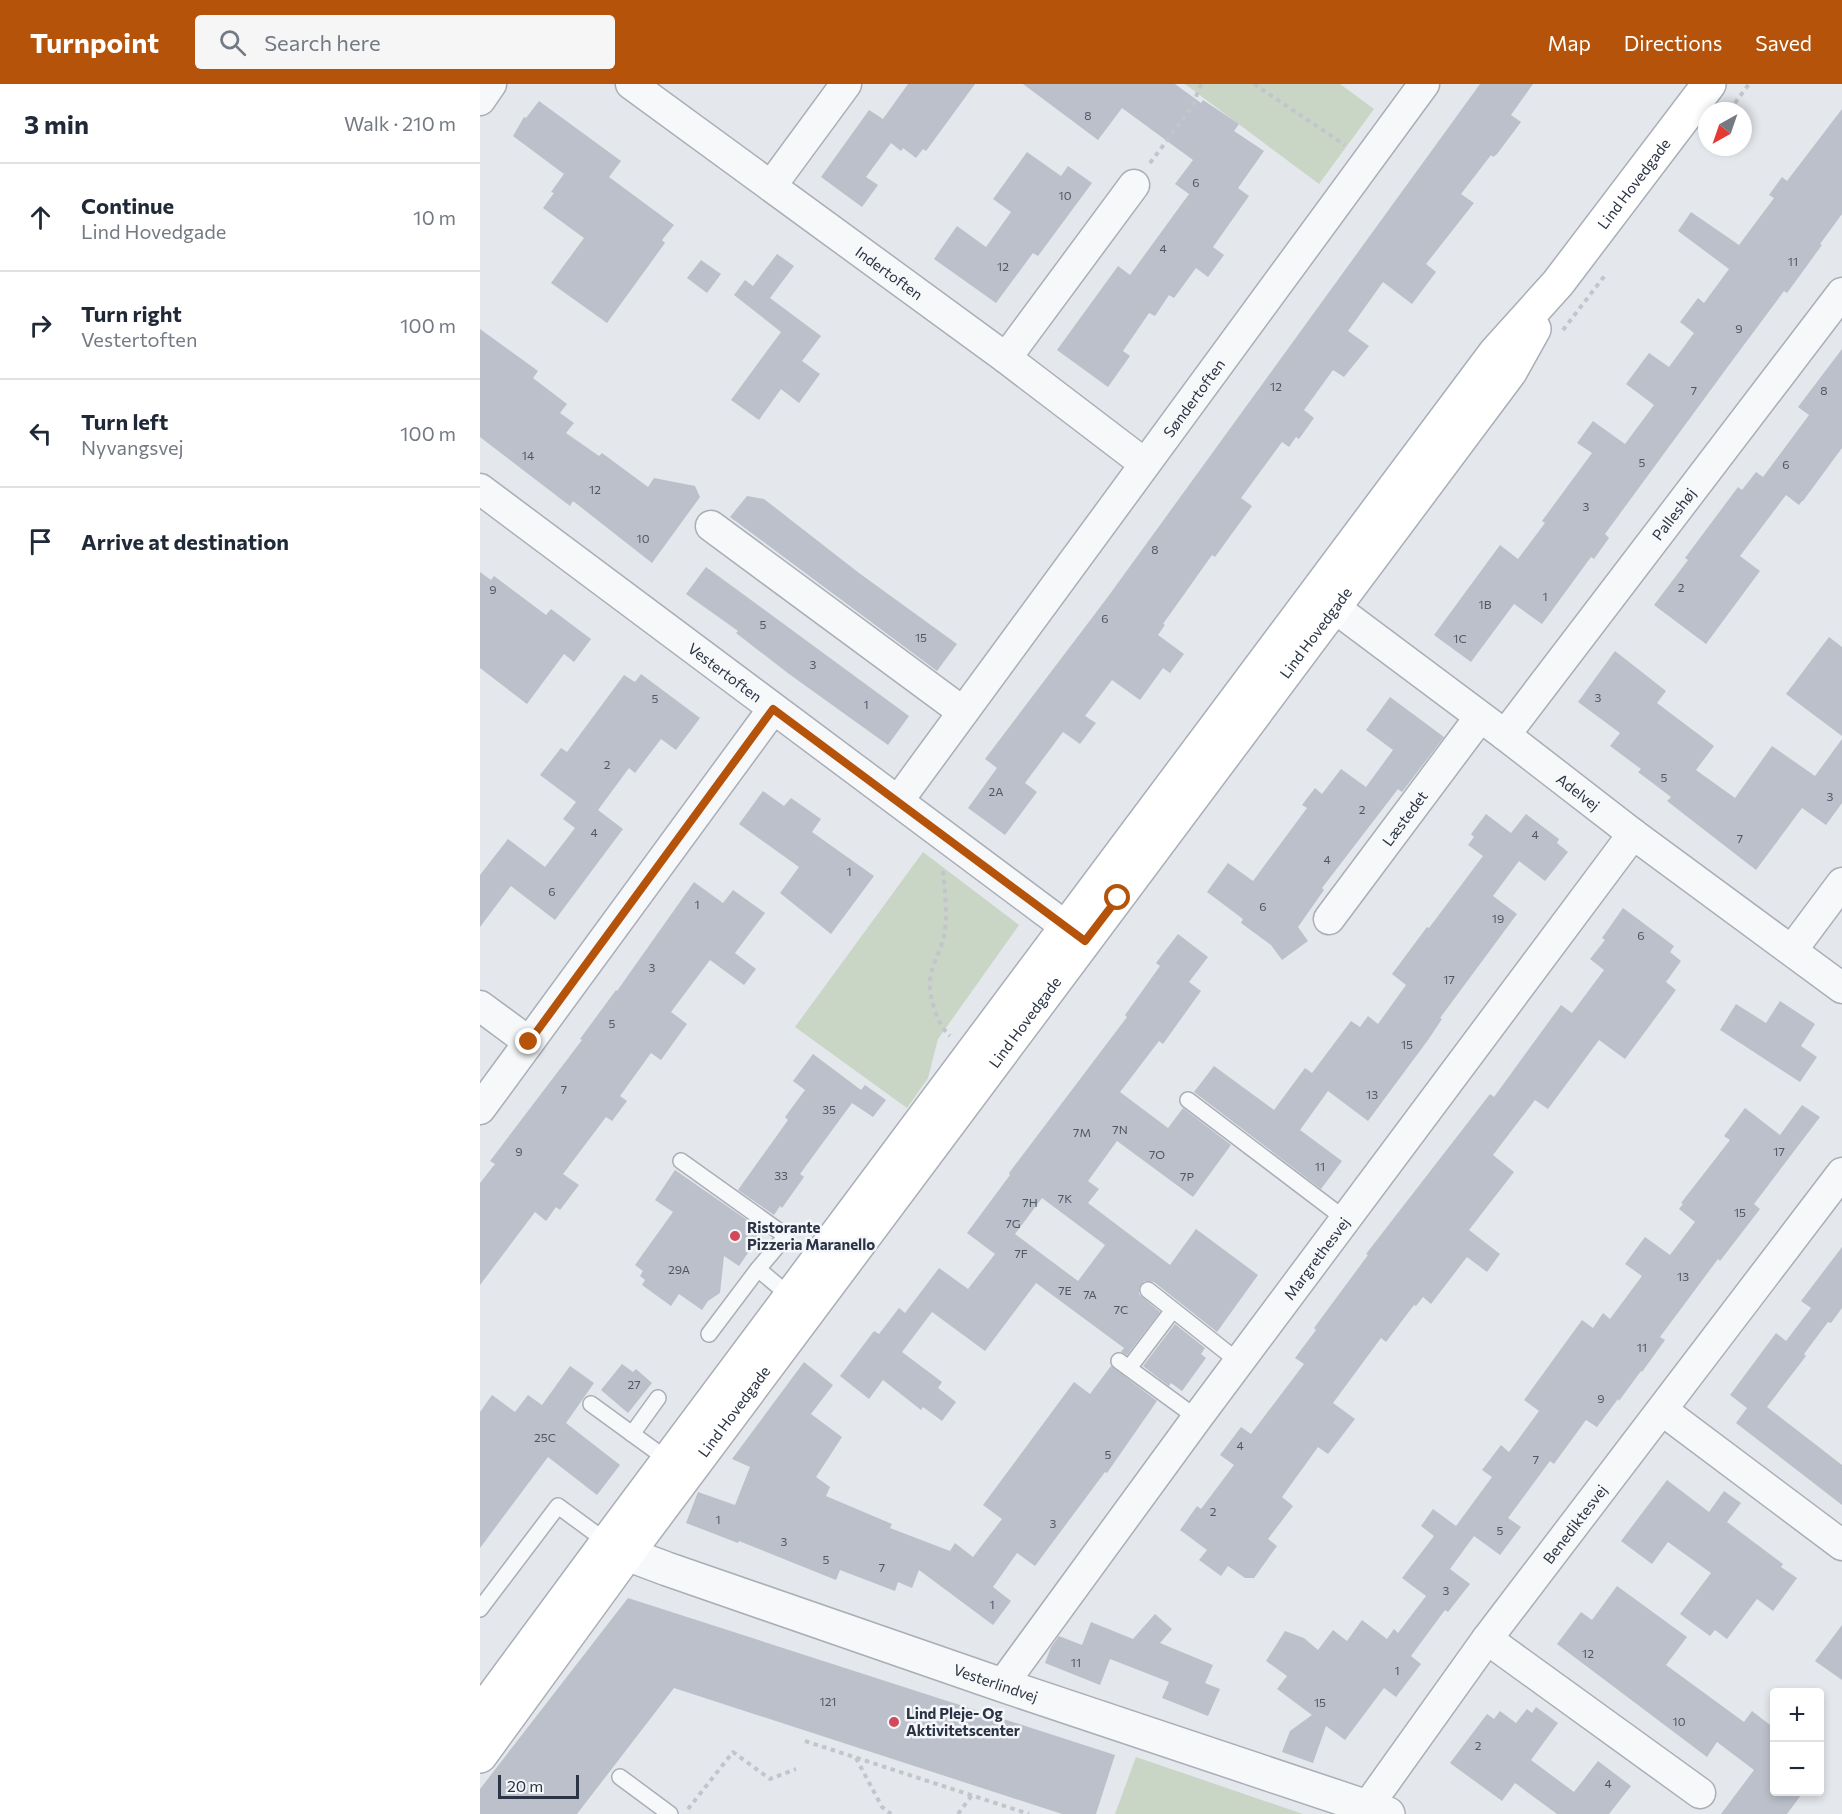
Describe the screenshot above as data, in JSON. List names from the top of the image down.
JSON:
{
  "streets": {
    "main road": ["Lind Hovedgade"],
    "street": [
      "Indertoften",
      "Søndertoften",
      "Palleshøj",
      "Vestertoften",
      "Adelvej",
      "Læstedet",
      "Margrethesvej",
      "Benediktesvej",
      "Vesterlindvej"
    ]
  },
  "crossings": [
    ["Lind Hovedgade", "Vestertoften"],
    ["Lind Hovedgade", "Adelvej"],
    ["Lind Hovedgade", "Vesterlindvej"],
    ["Indertoften", "Søndertoften"],
    ["Søndertoften", "Vestertoften"],
    ["Palleshøj", "Adelvej"],
    ["Adelvej", "Læstedet"],
    ["Adelvej", "Margrethesvej"],
    ["Margrethesvej", "Vesterlindvej"],
    ["Benediktesvej", "Vesterlindvej"]
  ],
  "places": ["Ristorante Pizzeria Maranello", "Lind Pleje- Og Aktivitetscenter"],
  "house_numbers": [
    "8",
    "6",
    "10",
    "4",
    "11",
    "12",
    "9",
    "12",
    "7",
    "8",
    "14",
    "5",
    "6",
    "12",
    "3",
    "10",
    "8",
    "2",
    "9",
    "1",
    "1B",
    "6",
    "5",
    "15",
    "1C",
    "3",
    "3",
    "5",
    "1",
    "2",
    "5",
    "2A",
    "3",
    "2",
    "4",
    "4",
    "7",
    "4",
    "1",
    "6",
    "1",
    "6",
    "19",
    "6",
    "3",
    "17",
    "5",
    "15",
    "7",
    "13",
    "35",
    "7N",
    "7M",
    "9",
    "17",
    "7O",
    "11",
    "33",
    "7P",
    "7K",
    "7H",
    "15",
    "7G",
    "7F",
    "29A",
    "13",
    "7E",
    "7A",
    "7C",
    "11",
    "27",
    "9",
    "25C",
    "4",
    "5",
    "7",
    "2",
    "1",
    "3",
    "5",
    "3",
    "5",
    "7",
    "3",
    "1",
    "12",
    "11",
    "1",
    "121",
    "15",
    "10",
    "2",
    "4"
  ],
  "scale_bar": "20 m",
  "north": "bottom left",
  "page": {
    "header": "Turnpoint",
    "search": "Search here",
    "nav": ["Map", "Directions", "Saved"],
    "heading": ["3 min", "Walk · 210 m"],
    "list": [
      ["Continue", "Lind Hovedgade", "10 m"],
      ["Turn right", "Vestertoften", "100 m"],
      ["Turn left", "Nyvangsvej", "100 m"],
      "Arrive at destination"
    ],
    "map_buttons": ["+", "−"],
    "scale": "20 m"
  }
}
